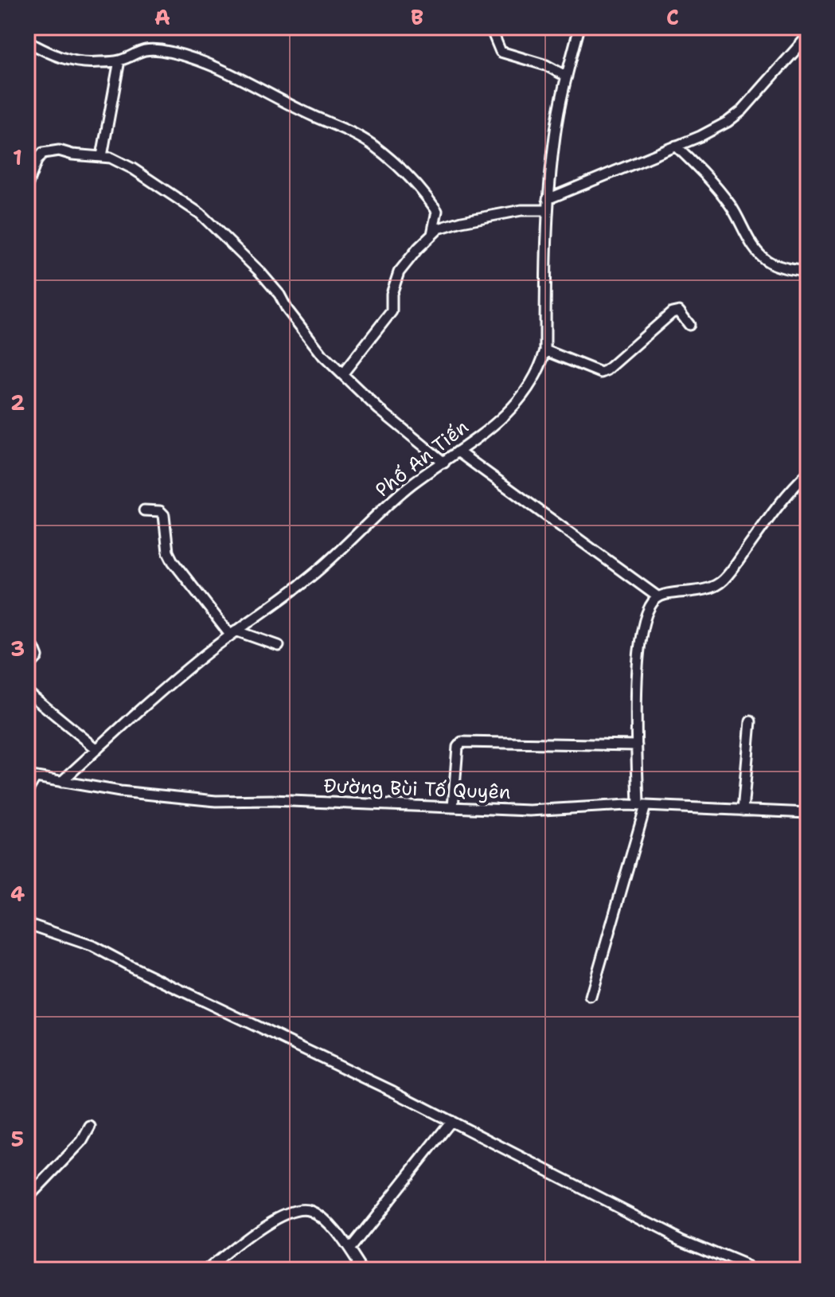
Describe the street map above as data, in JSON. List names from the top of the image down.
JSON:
{
  "streets": {
    "street": ["Phố An Tiến", "Đường Bùi Tố Quyên"]
  },
  "crossings": [
    ["Phố An Tiến", "Đường Bùi Tố Quyên"]
  ],
  "grid": {
    "columns": ["A", "B", "C"],
    "rows": [
      "1",
      "2",
      "3",
      "4",
      "5"
    ]
  }
}
